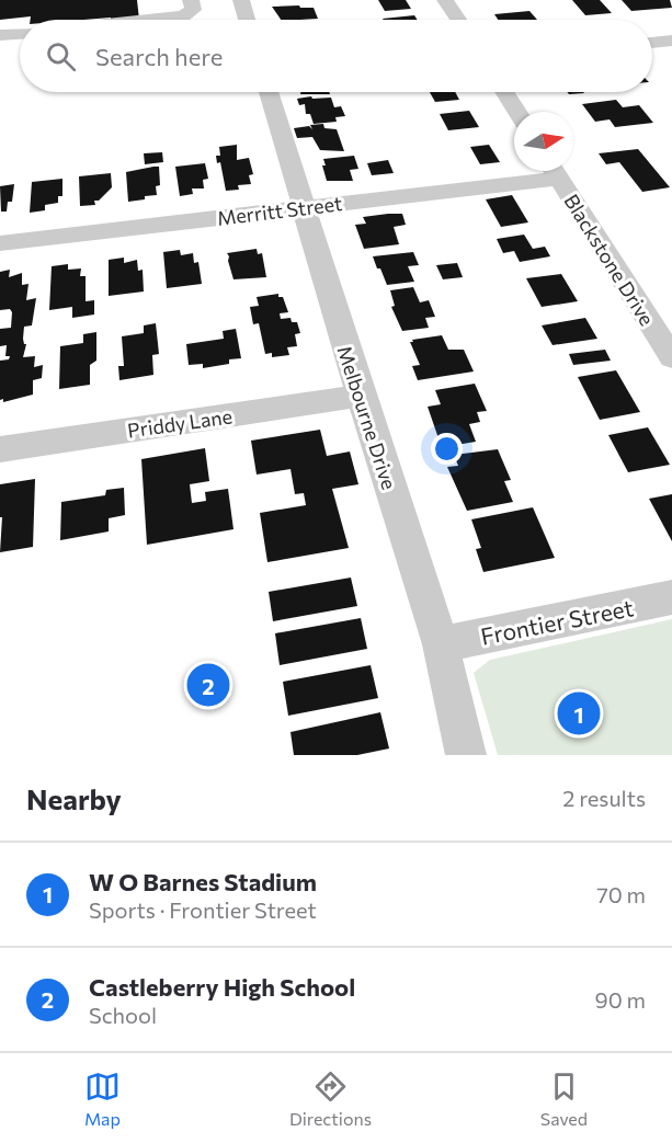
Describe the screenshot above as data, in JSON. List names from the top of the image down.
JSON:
{
  "streets": {
    "street": [
      "Merritt Street",
      "Blackstone Drive",
      "Melbourne Drive",
      "Priddy Lane",
      "Frontier Street"
    ]
  },
  "crossings": [
    ["Merritt Street", "Melbourne Drive"],
    ["Melbourne Drive", "Priddy Lane"],
    ["Melbourne Drive", "Frontier Street"]
  ],
  "north": "right",
  "page": {
    "search": "Search here",
    "pins": ["2", "1"],
    "heading": ["Nearby", "2 results"],
    "list": [
      {
        "mark": "1",
        "name": "W O Barnes Stadium",
        "note": "Sports · Frontier Street",
        "value": "70 m"
      },
      {
        "mark": "2",
        "name": "Castleberry High School",
        "note": "School",
        "value": "90 m"
      }
    ],
    "nav": ["Map", "Directions", "Saved"]
  }
}
